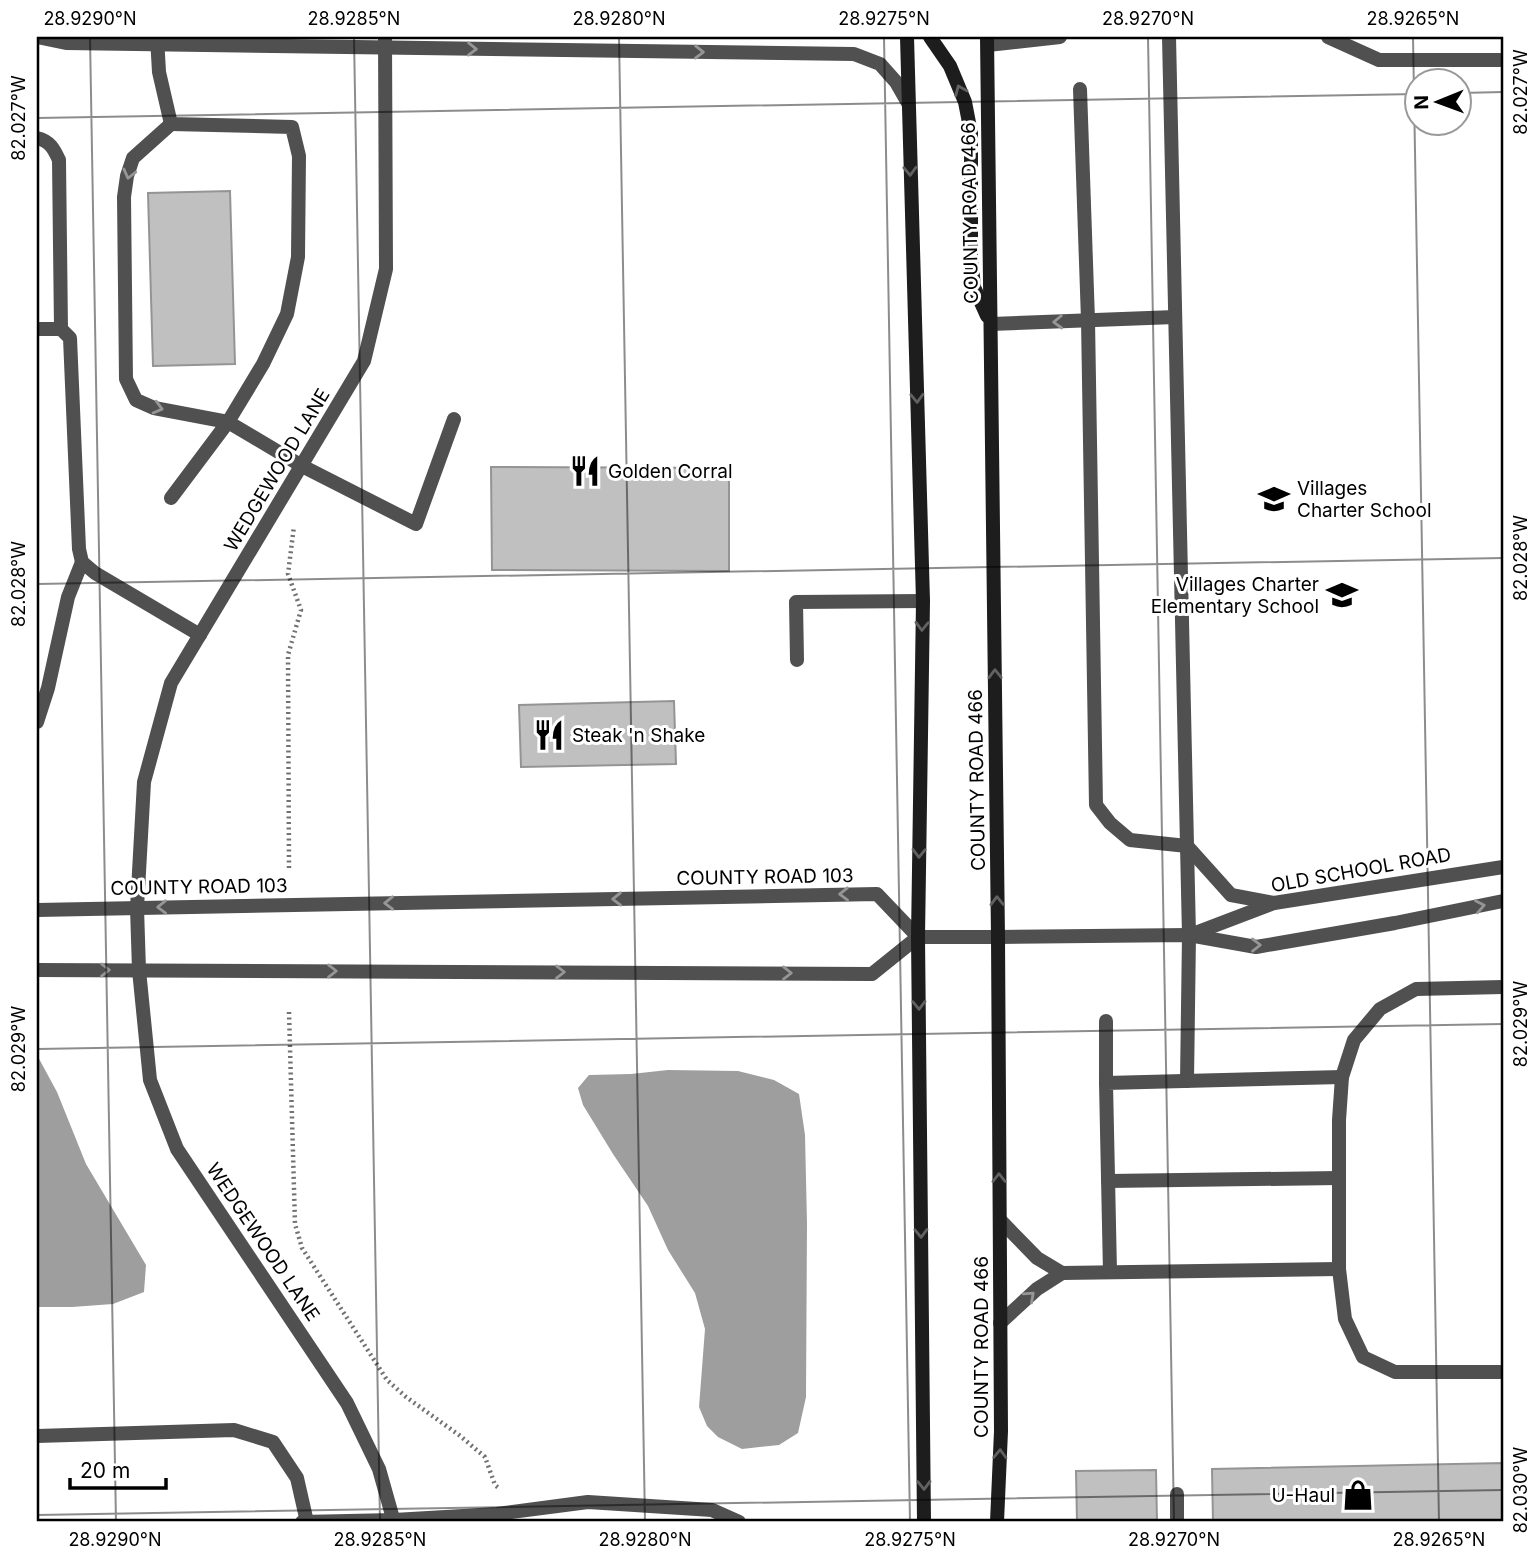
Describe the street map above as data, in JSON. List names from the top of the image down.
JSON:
{
  "streets": {
    "main road": ["COUNTY ROAD 466"],
    "street": ["WEDGEWOOD LANE", "OLD SCHOOL ROAD", "COUNTY ROAD 103"]
  },
  "crossings": [
    ["COUNTY ROAD 466", "OLD SCHOOL ROAD"],
    ["WEDGEWOOD LANE", "COUNTY ROAD 103"],
    ["OLD SCHOOL ROAD", "COUNTY ROAD 103"]
  ],
  "places": {
    "restaurant": ["Golden Corral", "Steak 'n Shake"],
    "school or university": ["Villages Charter School", "Villages Charter Elementary School"],
    "shop": ["U-Haul"]
  },
  "scale_bar": "20 m",
  "north": "left",
  "coordinates": [
    "28.9290°N",
    "28.9285°N",
    "28.9280°N",
    "28.9275°N",
    "28.9270°N",
    "28.9265°N",
    "82.027°W",
    "82.028°W",
    "82.029°W",
    "82.030°W"
  ]
}
